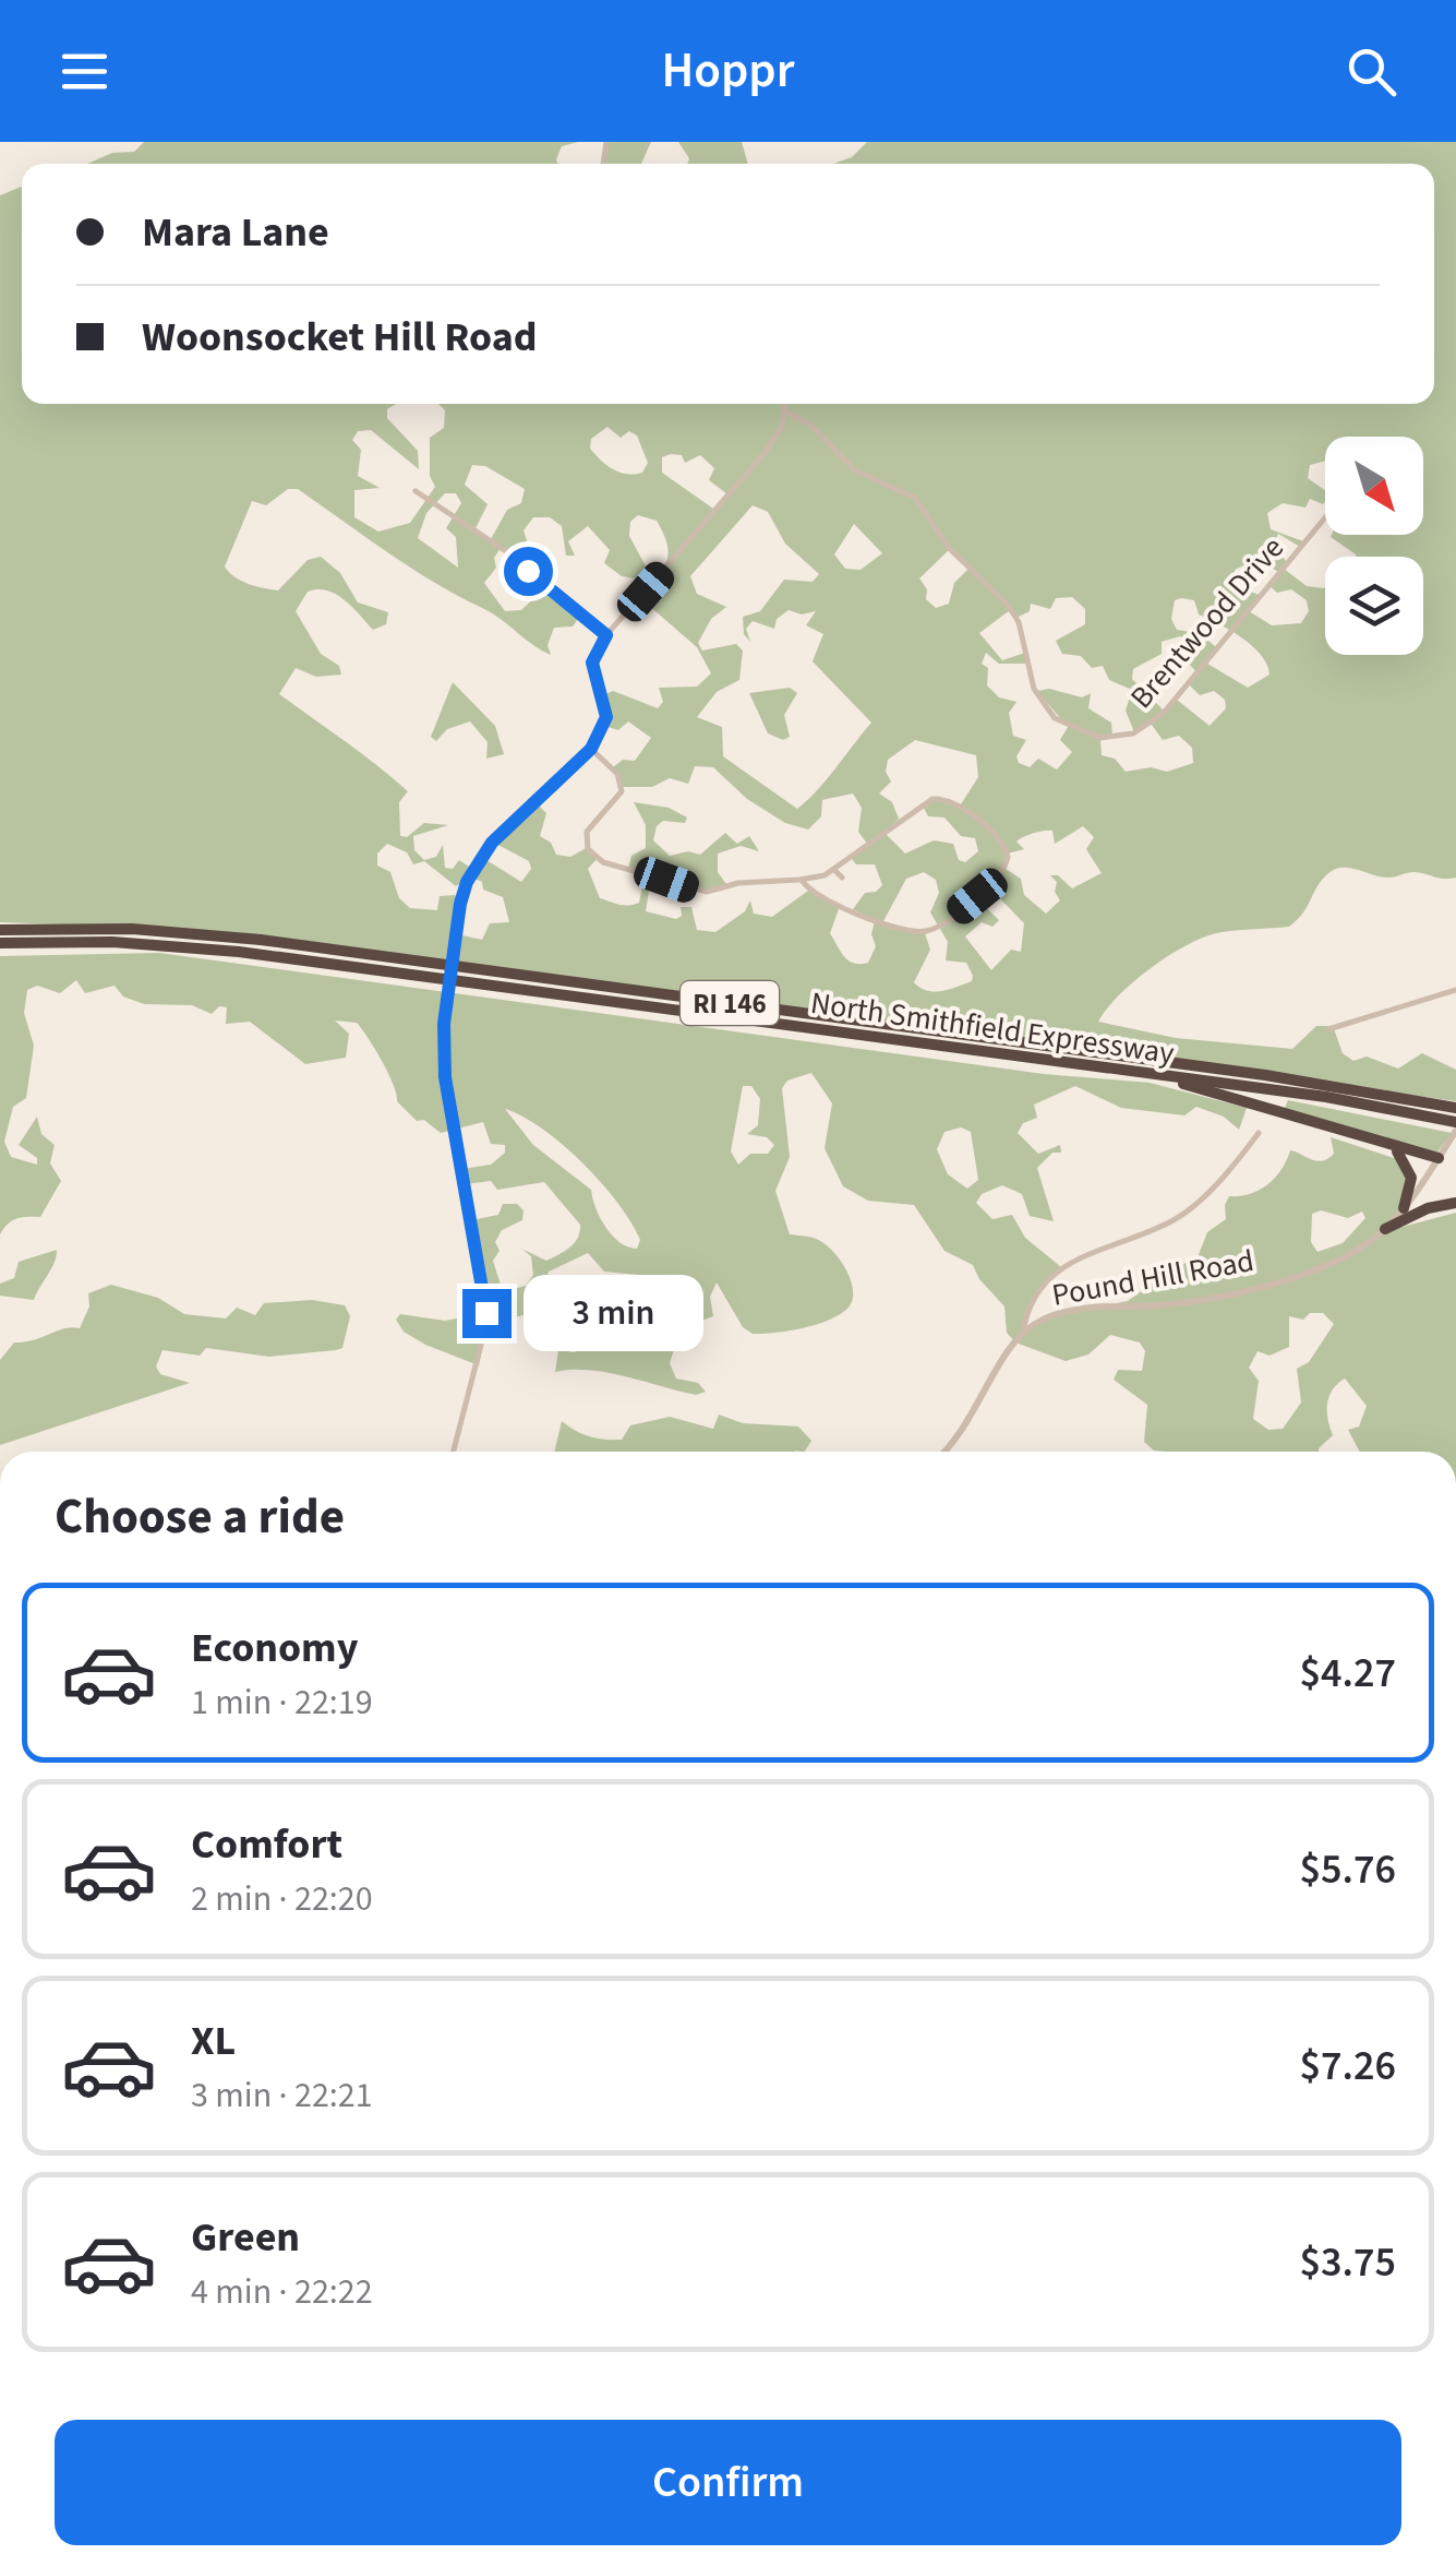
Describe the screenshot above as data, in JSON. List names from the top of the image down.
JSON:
{
  "streets": {
    "highway": ["RI 146", "North Smithfield Expressway"],
    "street": ["Brentwood Drive", "Pound Hill Road"]
  },
  "north": "bottom right",
  "page": {
    "header": "Hoppr",
    "banner": ["Mara Lane", "Woonsocket Hill Road"],
    "bubble": "3 min",
    "heading": "Choose a ride",
    "list": [
      {
        "name": "Economy",
        "note": "1 min · 22:19",
        "value": "$4.27"
      },
      {
        "name": "Comfort",
        "note": "2 min · 22:20",
        "value": "$5.76"
      },
      {
        "name": "XL",
        "note": "3 min · 22:21",
        "value": "$7.26"
      },
      {
        "name": "Green",
        "note": "4 min · 22:22",
        "value": "$3.75"
      }
    ],
    "buttons": "Confirm"
  }
}
